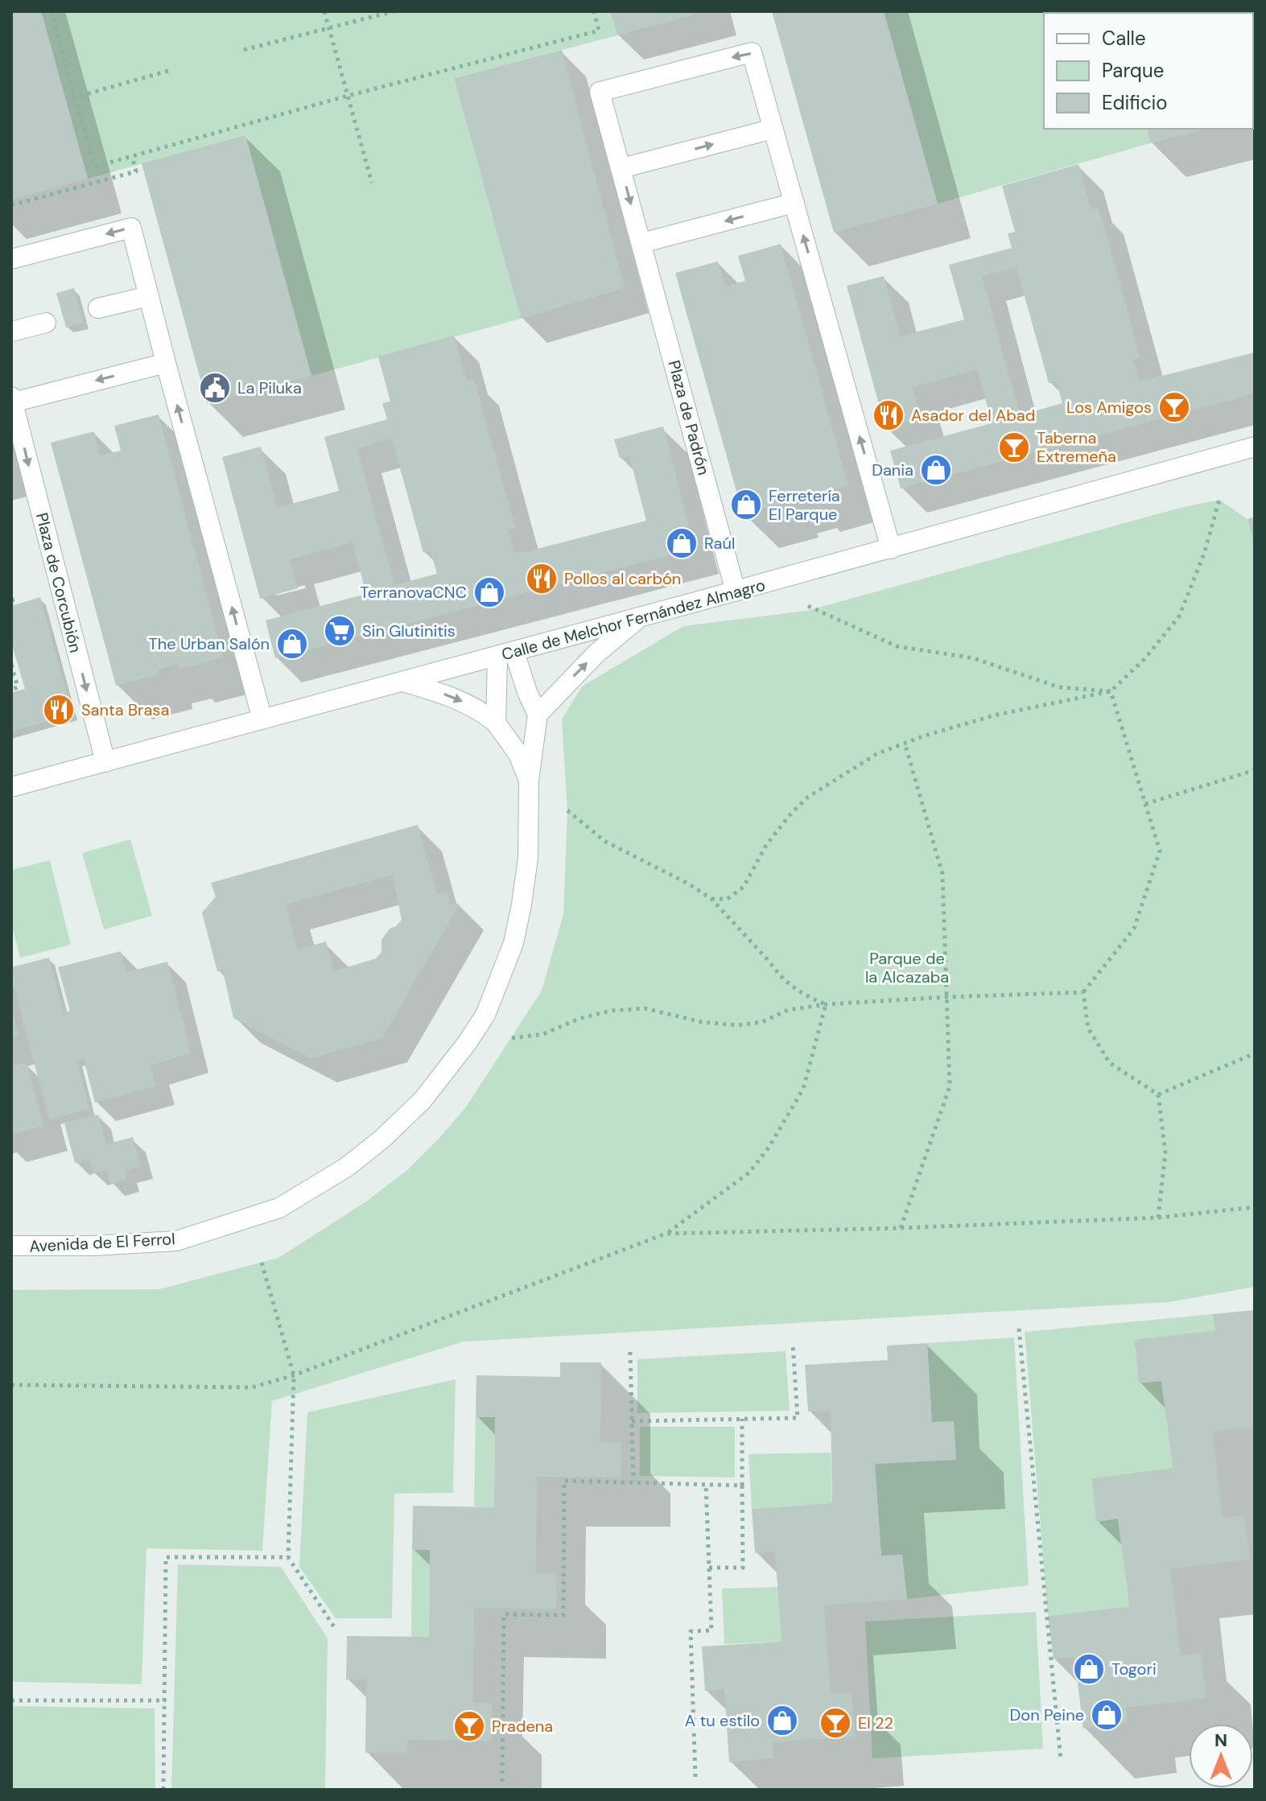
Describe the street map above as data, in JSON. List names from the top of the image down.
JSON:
{
  "streets": {
    "street": [
      "Plaza de Padrón",
      "Plaza de Corcubión",
      "Calle de Melchor Fernández Almagro",
      "Avenida de El Ferrol"
    ]
  },
  "crossings": [
    ["Plaza de Padrón", "Calle de Melchor Fernández Almagro"],
    ["Plaza de Corcubión", "Calle de Melchor Fernández Almagro"],
    ["Calle de Melchor Fernández Almagro", "Avenida de El Ferrol"]
  ],
  "parks": ["Parque de la Alcazaba"],
  "places": {
    "public building": ["La Piluka"],
    "bar": [
      "Los Amigos",
      "Taberna Extremeña",
      "El 22",
      "Pradena"
    ],
    "restaurant": ["Asador del Abad", "Pollos al carbón", "Santa Brasa"],
    "shop": [
      "Dania",
      "Ferretería El Parque",
      "Raúl",
      "TerranovaCNC",
      "The Urban Salón",
      "Togori",
      "Don Peine",
      "A tu estilo"
    ],
    "supermarket": ["Sin Glutinitis"]
  },
  "legend": ["Calle", "Parque", "Edificio"],
  "north": "top"
}
